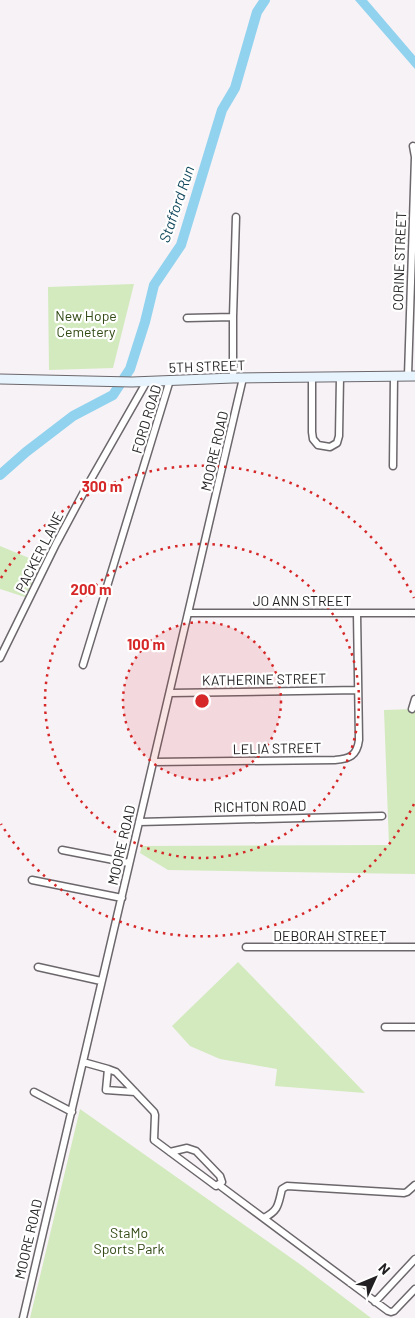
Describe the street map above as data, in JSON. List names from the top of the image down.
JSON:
{
  "streets": {
    "main road": ["5TH STREET"],
    "street": [
      "CORINE STREET",
      "FORD ROAD",
      "MOORE ROAD",
      "PACKER LANE",
      "JO ANN STREET",
      "KATHERINE STREET",
      "LELIA STREET",
      "RICHTON ROAD",
      "DEBORAH STREET"
    ]
  },
  "crossings": [
    ["CORINE STREET", "5TH STREET"],
    ["5TH STREET", "FORD ROAD"],
    ["5TH STREET", "MOORE ROAD"],
    ["5TH STREET", "PACKER LANE"],
    ["MOORE ROAD", "JO ANN STREET"],
    ["MOORE ROAD", "KATHERINE STREET"],
    ["MOORE ROAD", "LELIA STREET"],
    ["MOORE ROAD", "RICHTON ROAD"],
    ["JO ANN STREET", "LELIA STREET"],
    ["KATHERINE STREET", "LELIA STREET"]
  ],
  "water": ["Stafford Run"],
  "parks": ["New Hope Cemetery", "StaMo Sports Park"],
  "north": "top right",
  "rings": ["300 m", "200 m", "100 m"]
}
